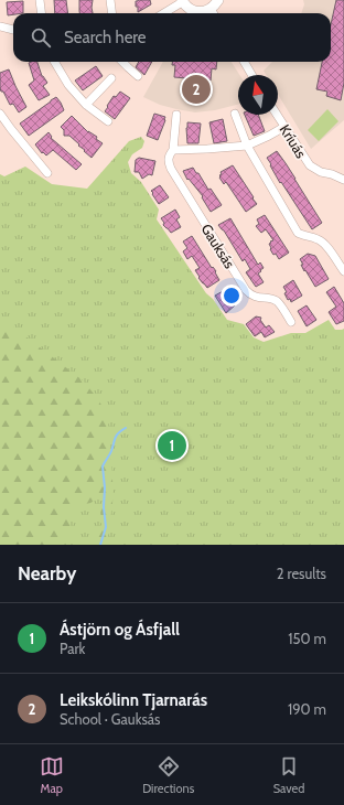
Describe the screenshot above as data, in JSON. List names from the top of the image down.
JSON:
{
  "streets": {
    "street": ["Kríuás", "Gauksás"]
  },
  "north": "top",
  "page": {
    "search": "Search here",
    "pins": ["2", "1"],
    "heading": ["Nearby", "2 results"],
    "list": [
      {
        "mark": "1",
        "name": "Ástjörn og Ásfjall",
        "note": "Park",
        "value": "150 m"
      },
      {
        "mark": "2",
        "name": "Leikskólinn Tjarnarás",
        "note": "School · Gauksás",
        "value": "190 m"
      }
    ],
    "nav": ["Map", "Directions", "Saved"]
  }
}
